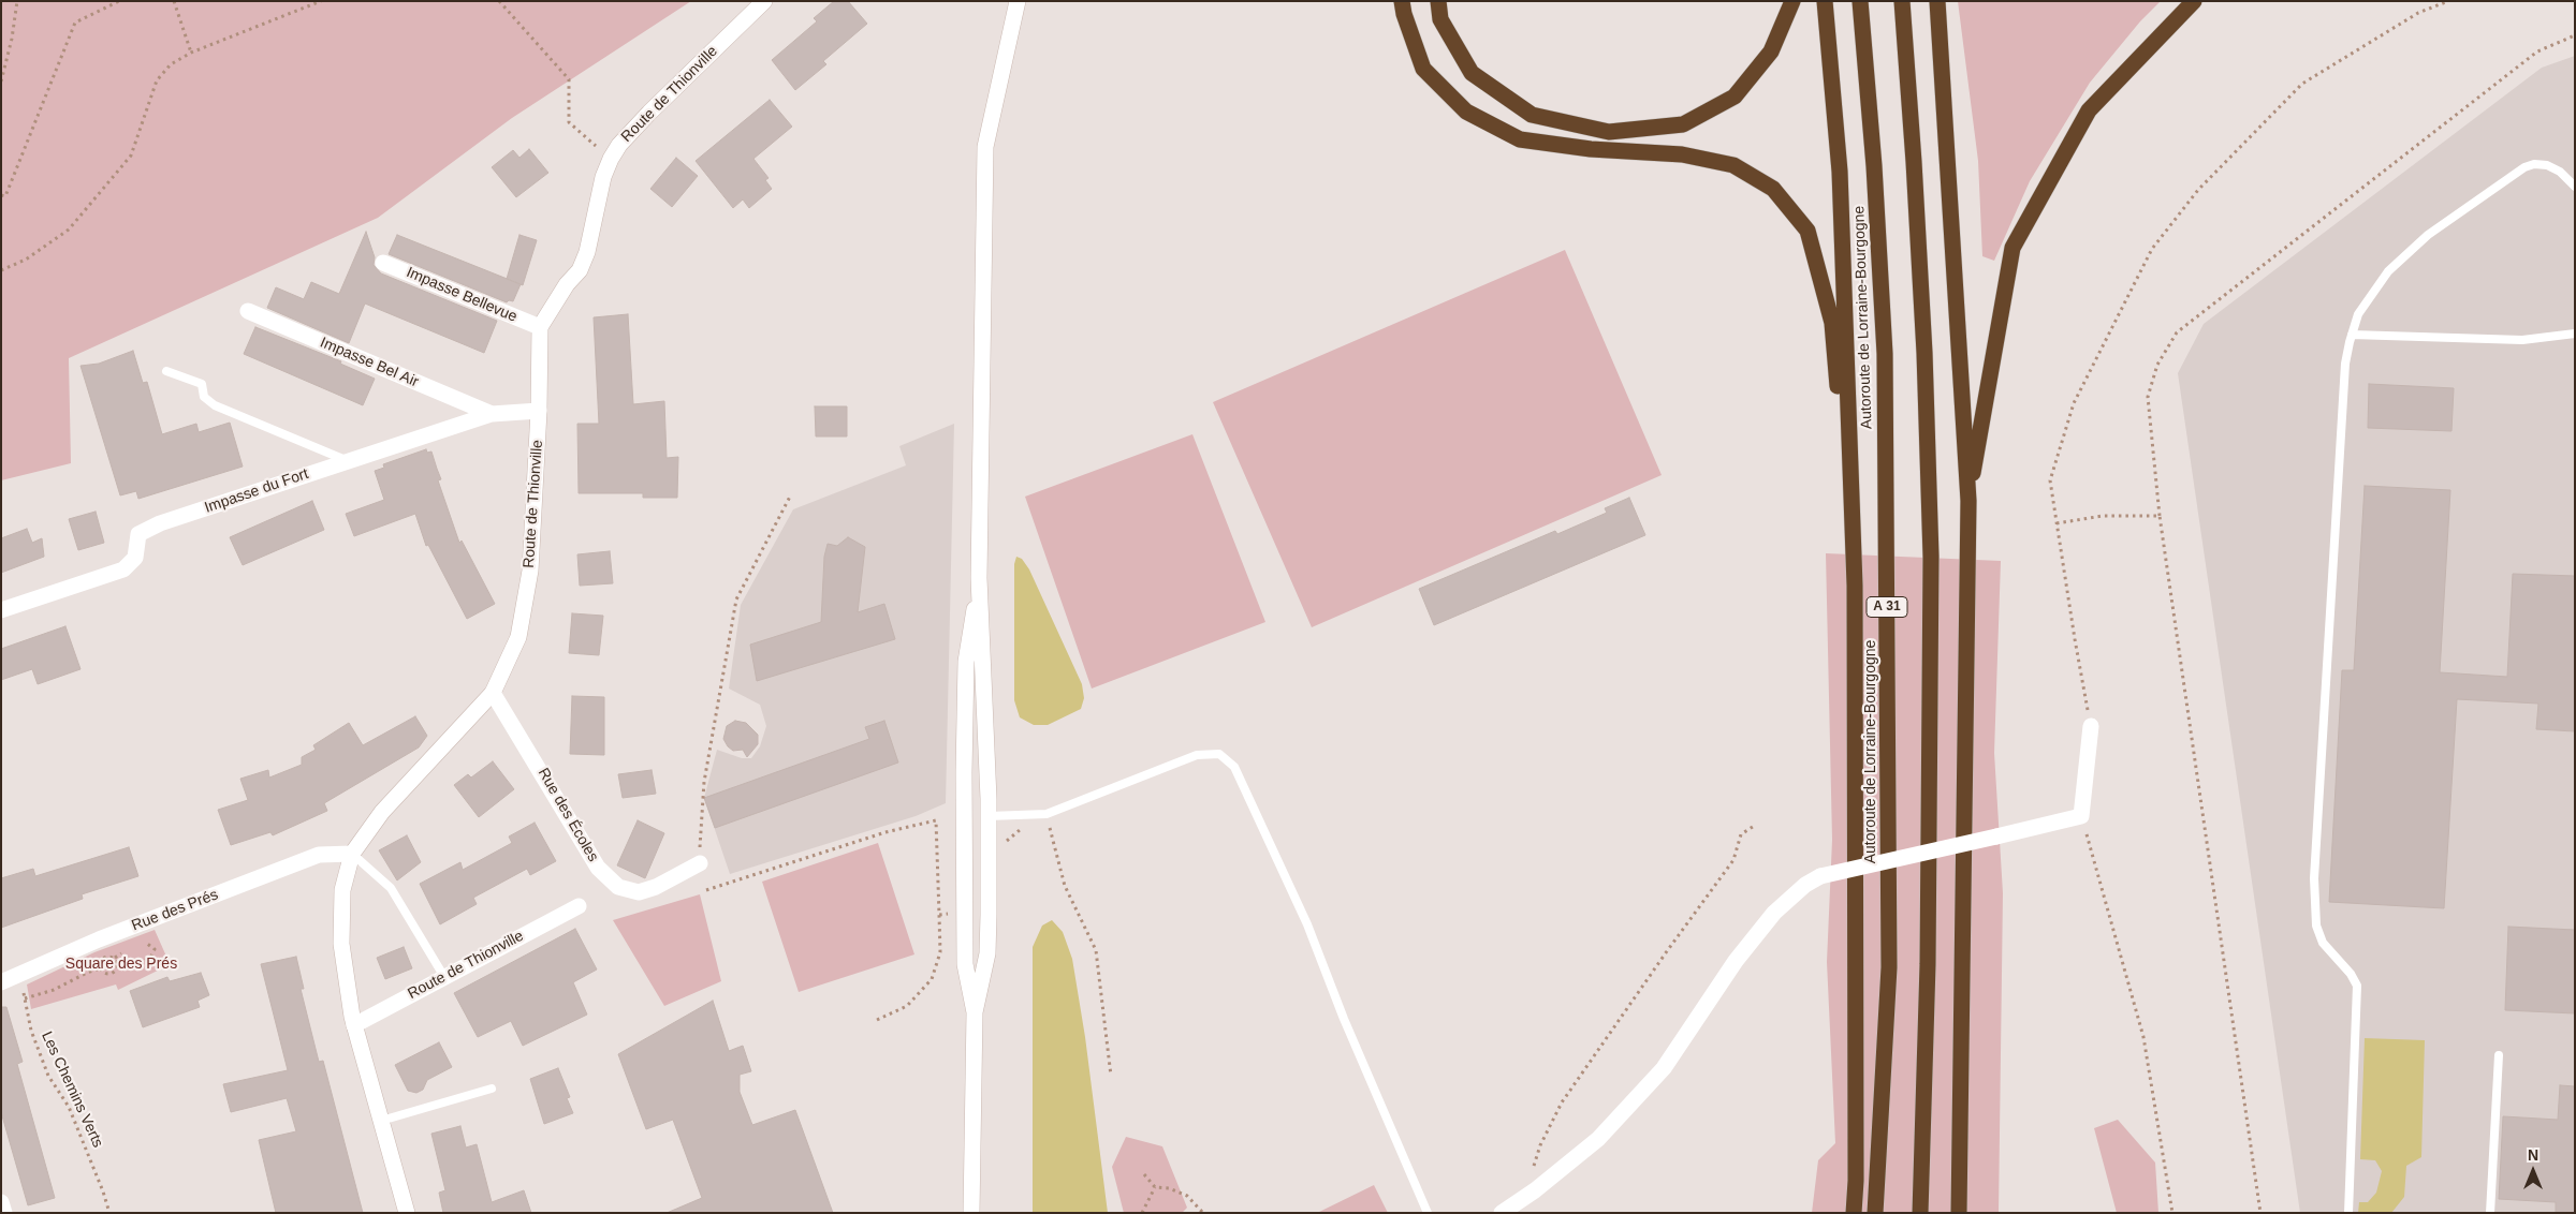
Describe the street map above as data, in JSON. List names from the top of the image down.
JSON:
{
  "streets": {
    "highway": ["Autoroute de Lorraine-Bourgogne", "A 31"],
    "street": [
      "Route de Thionville",
      "Impasse Bellevue",
      "Impasse Bel Air",
      "Impasse du Fort",
      "Rue des Écoles",
      "Rue des Prés"
    ],
    "path": ["Les Chemins Verts"]
  },
  "crossings": [
    ["Route de Thionville", "Impasse Bellevue"],
    ["Route de Thionville", "Impasse du Fort"],
    ["Route de Thionville", "Rue des Écoles"],
    ["Route de Thionville", "Rue des Prés"],
    ["Impasse Bel Air", "Impasse du Fort"],
    ["Rue des Prés", "Les Chemins Verts"]
  ],
  "parks": ["Square des Prés"],
  "north": "top"
}
